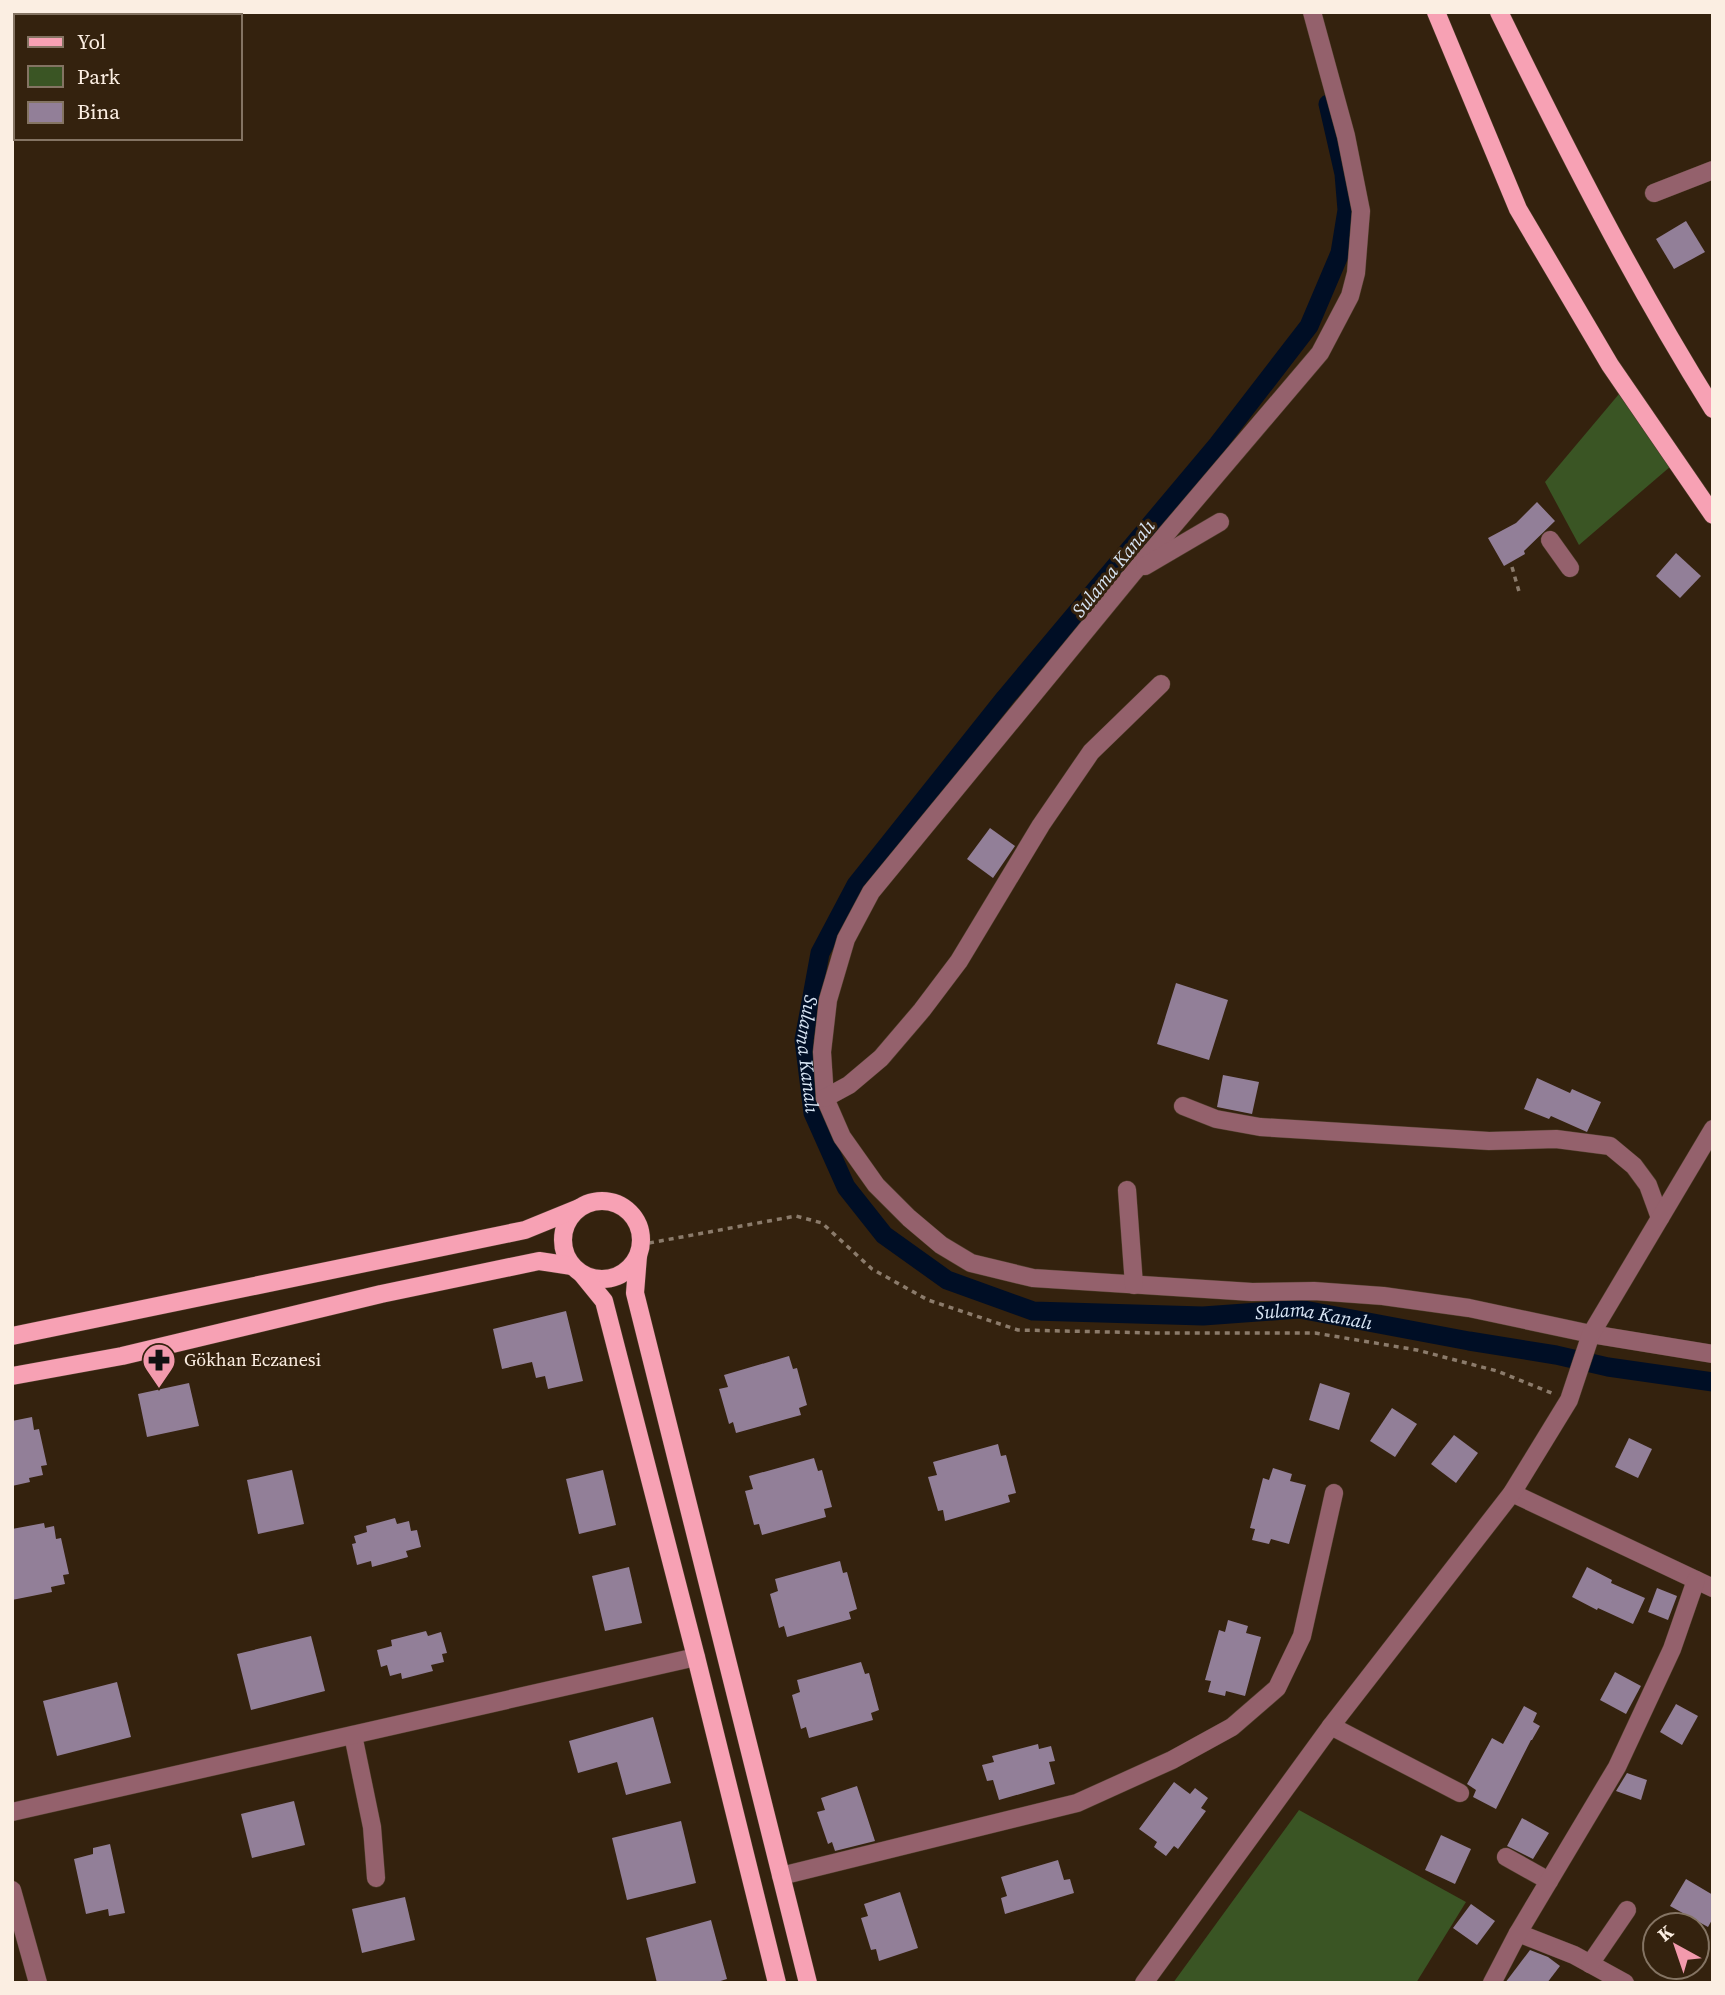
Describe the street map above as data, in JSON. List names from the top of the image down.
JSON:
{
  "water": ["Sulama Kanalı"],
  "places": {
    "pharmacy": ["Gökhan Eczanesi"]
  },
  "legend": ["Yol", "Park", "Bina"],
  "north": "top left"
}
